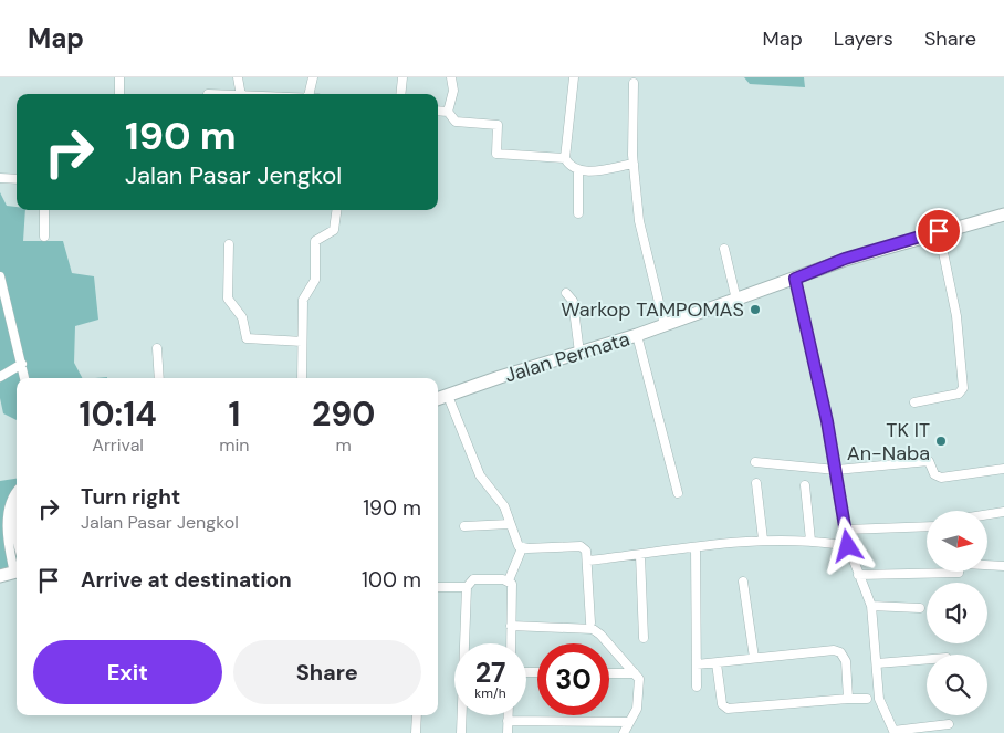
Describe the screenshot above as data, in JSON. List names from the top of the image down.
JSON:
{
  "streets": {
    "main road": ["Jalan Permata"]
  },
  "places": ["Warkop TAMPOMAS", "TK IT An-Naba"],
  "north": "right",
  "page": {
    "header": "Map",
    "nav": ["Map", "Layers", "Share"],
    "turn": ["190 m", "Jalan Pasar Jengkol"],
    "eta": [
      "10:14",
      "Arrival",
      "1",
      "min",
      "290",
      "m"
    ],
    "list": [
      {
        "name": "Turn right",
        "note": "Jalan Pasar Jengkol",
        "value": "190 m"
      },
      {
        "name": "Arrive at destination",
        "value": "100 m"
      }
    ],
    "buttons": ["Exit", "Share"],
    "speed": "27 km/h",
    "limit": "30"
  }
}
